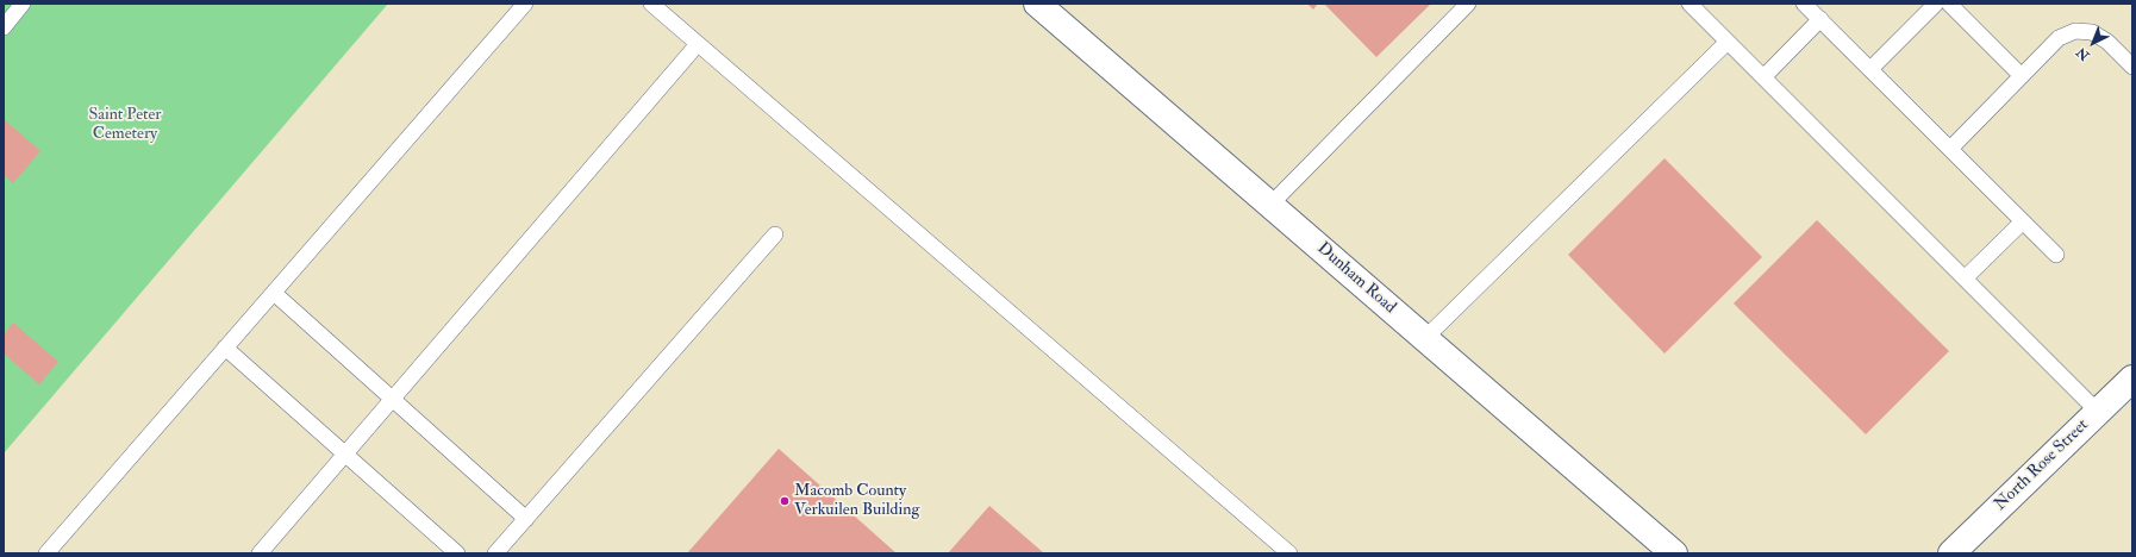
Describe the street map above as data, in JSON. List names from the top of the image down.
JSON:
{
  "streets": {
    "street": ["Dunham Road", "North Rose Street"]
  },
  "parks": ["Saint Peter Cemetery"],
  "places": ["Macomb County Verkuilen Building"],
  "north": "bottom left"
}
